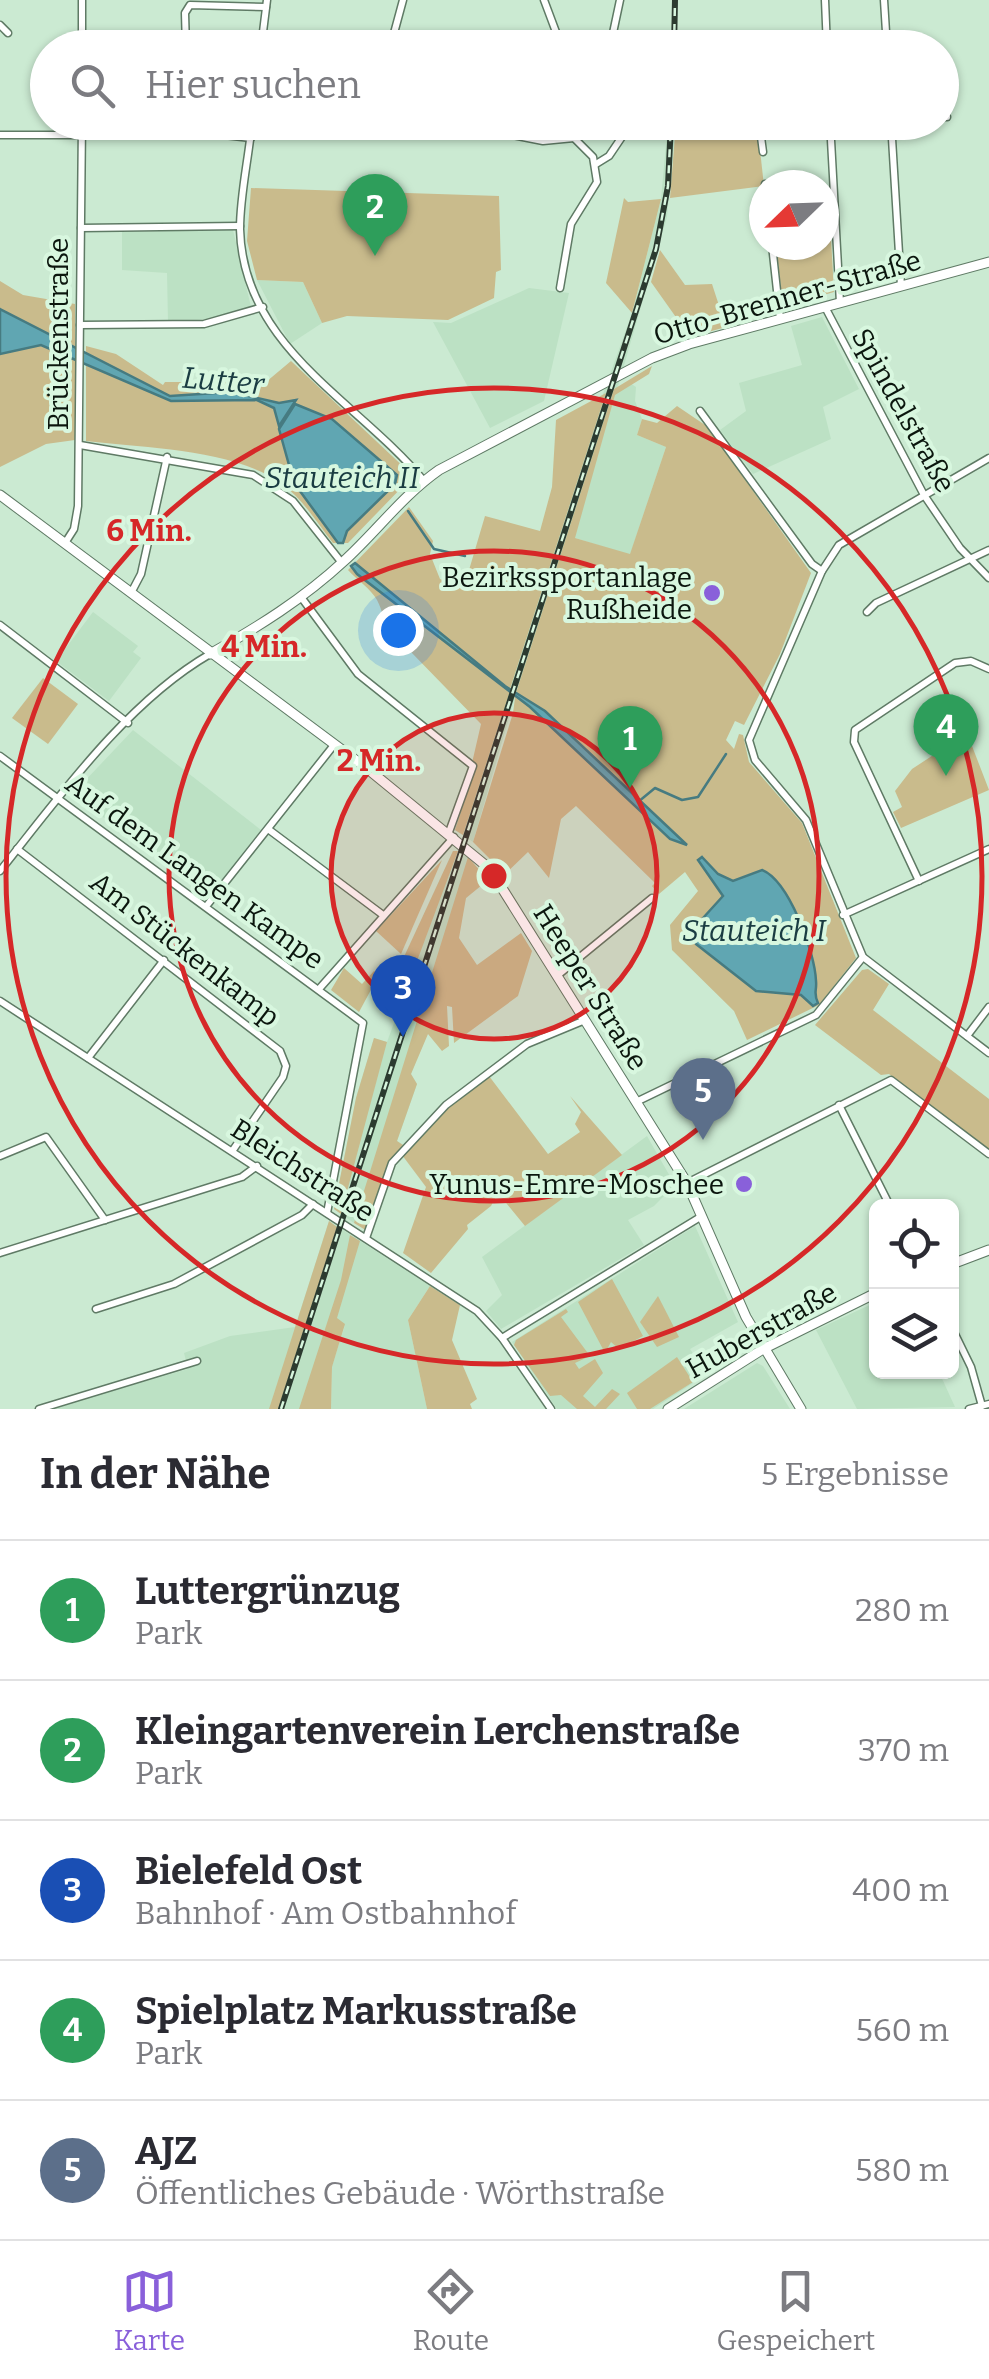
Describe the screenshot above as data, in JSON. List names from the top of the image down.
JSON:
{
  "streets": {
    "main road": ["Otto-Brenner-Straße", "Heeper Straße", "Huberstraße"],
    "street": [
      "Brückenstraße",
      "Spindelstraße",
      "Auf dem Langen Kampe",
      "Am Stückenkamp",
      "Bleichstraße"
    ]
  },
  "crossings": [
    ["Otto-Brenner-Straße", "Spindelstraße"],
    ["Otto-Brenner-Straße", "Heeper Straße"],
    ["Brückenstraße", "Heeper Straße"],
    ["Auf dem Langen Kampe", "Bleichstraße"],
    ["Am Stückenkamp", "Bleichstraße"],
    ["Heeper Straße", "Huberstraße"]
  ],
  "water": ["Lutter", "Stauteich II", "Stauteich I"],
  "places": ["Bezirkssportanlage Rußheide", "Yunus-Emre-Moschee"],
  "north": "bottom left",
  "page": {
    "search": "Hier suchen",
    "pins": [
      "2",
      "4",
      "1",
      "3",
      "5"
    ],
    "heading": ["In der Nähe", "5 Ergebnisse"],
    "list": [
      {
        "mark": "1",
        "name": "Luttergrünzug",
        "note": "Park",
        "value": "280 m"
      },
      {
        "mark": "2",
        "name": "Kleingartenverein Lerchenstraße",
        "note": "Park",
        "value": "370 m"
      },
      {
        "mark": "3",
        "name": "Bielefeld Ost",
        "note": "Bahnhof · Am Ostbahnhof",
        "value": "400 m"
      },
      {
        "mark": "4",
        "name": "Spielplatz Markusstraße",
        "note": "Park",
        "value": "560 m"
      },
      {
        "mark": "5",
        "name": "AJZ",
        "note": "Öffentliches Gebäude · Wörthstraße",
        "value": "580 m"
      }
    ],
    "nav": ["Karte", "Route", "Gespeichert"]
  },
  "rings": ["6 Min.", "4 Min.", "2 Min."]
}
